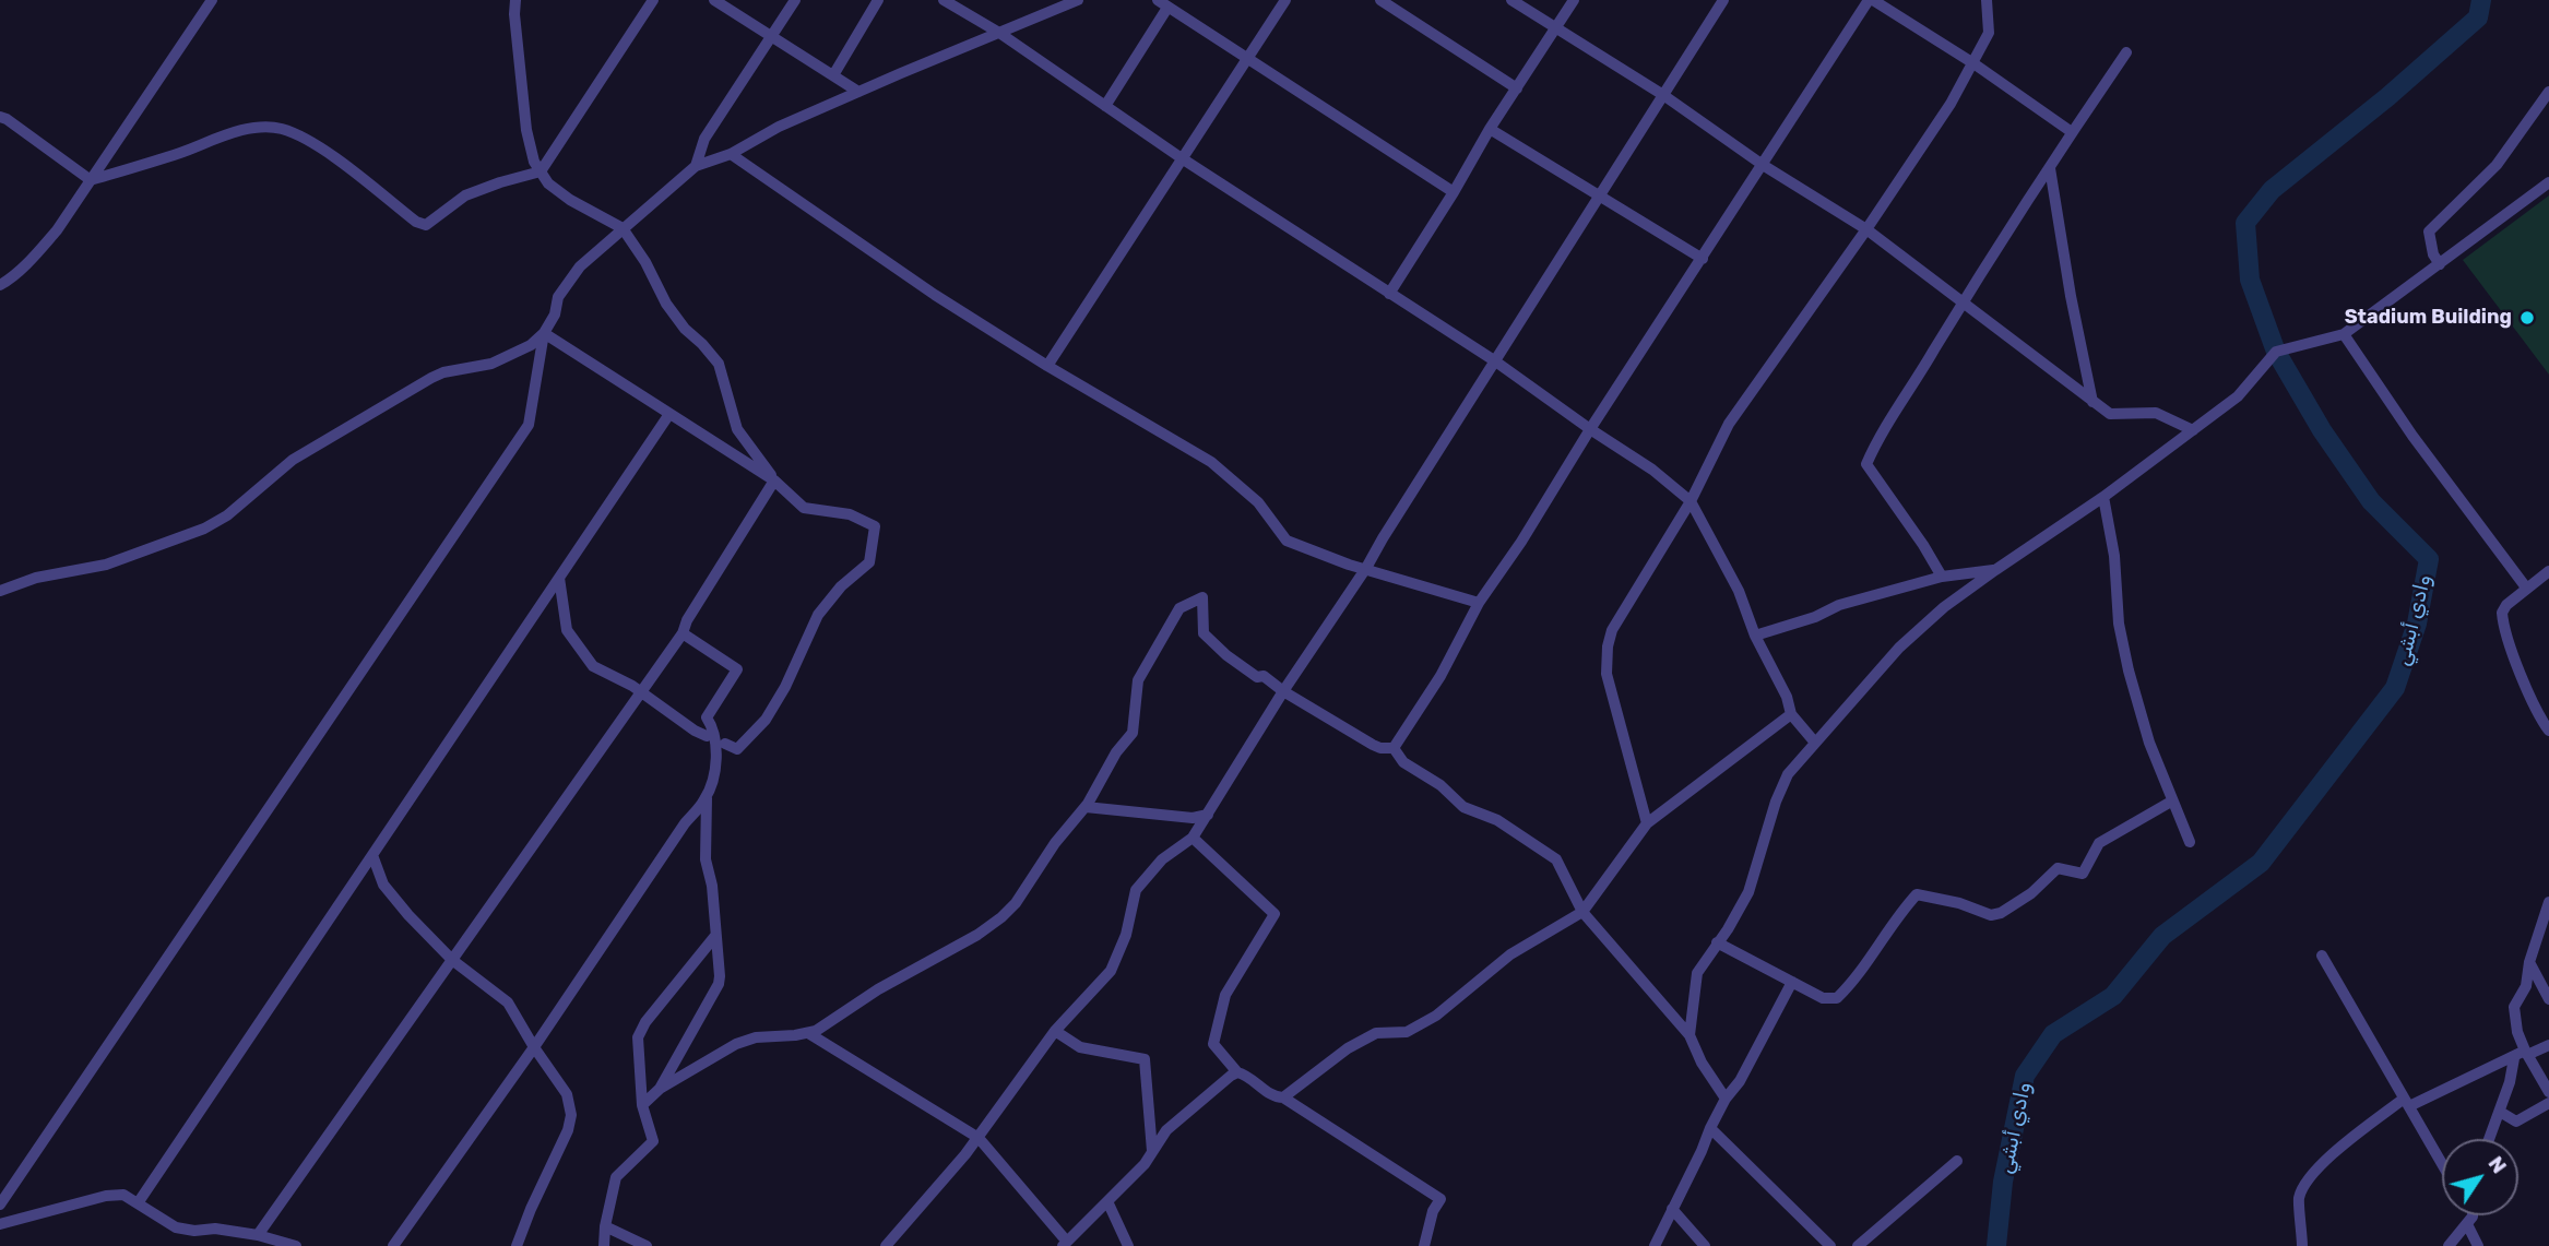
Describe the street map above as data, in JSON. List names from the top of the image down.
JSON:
{
  "water": ["وادي أبشي"],
  "places": ["Stadium Building"],
  "north": "top right"
}
